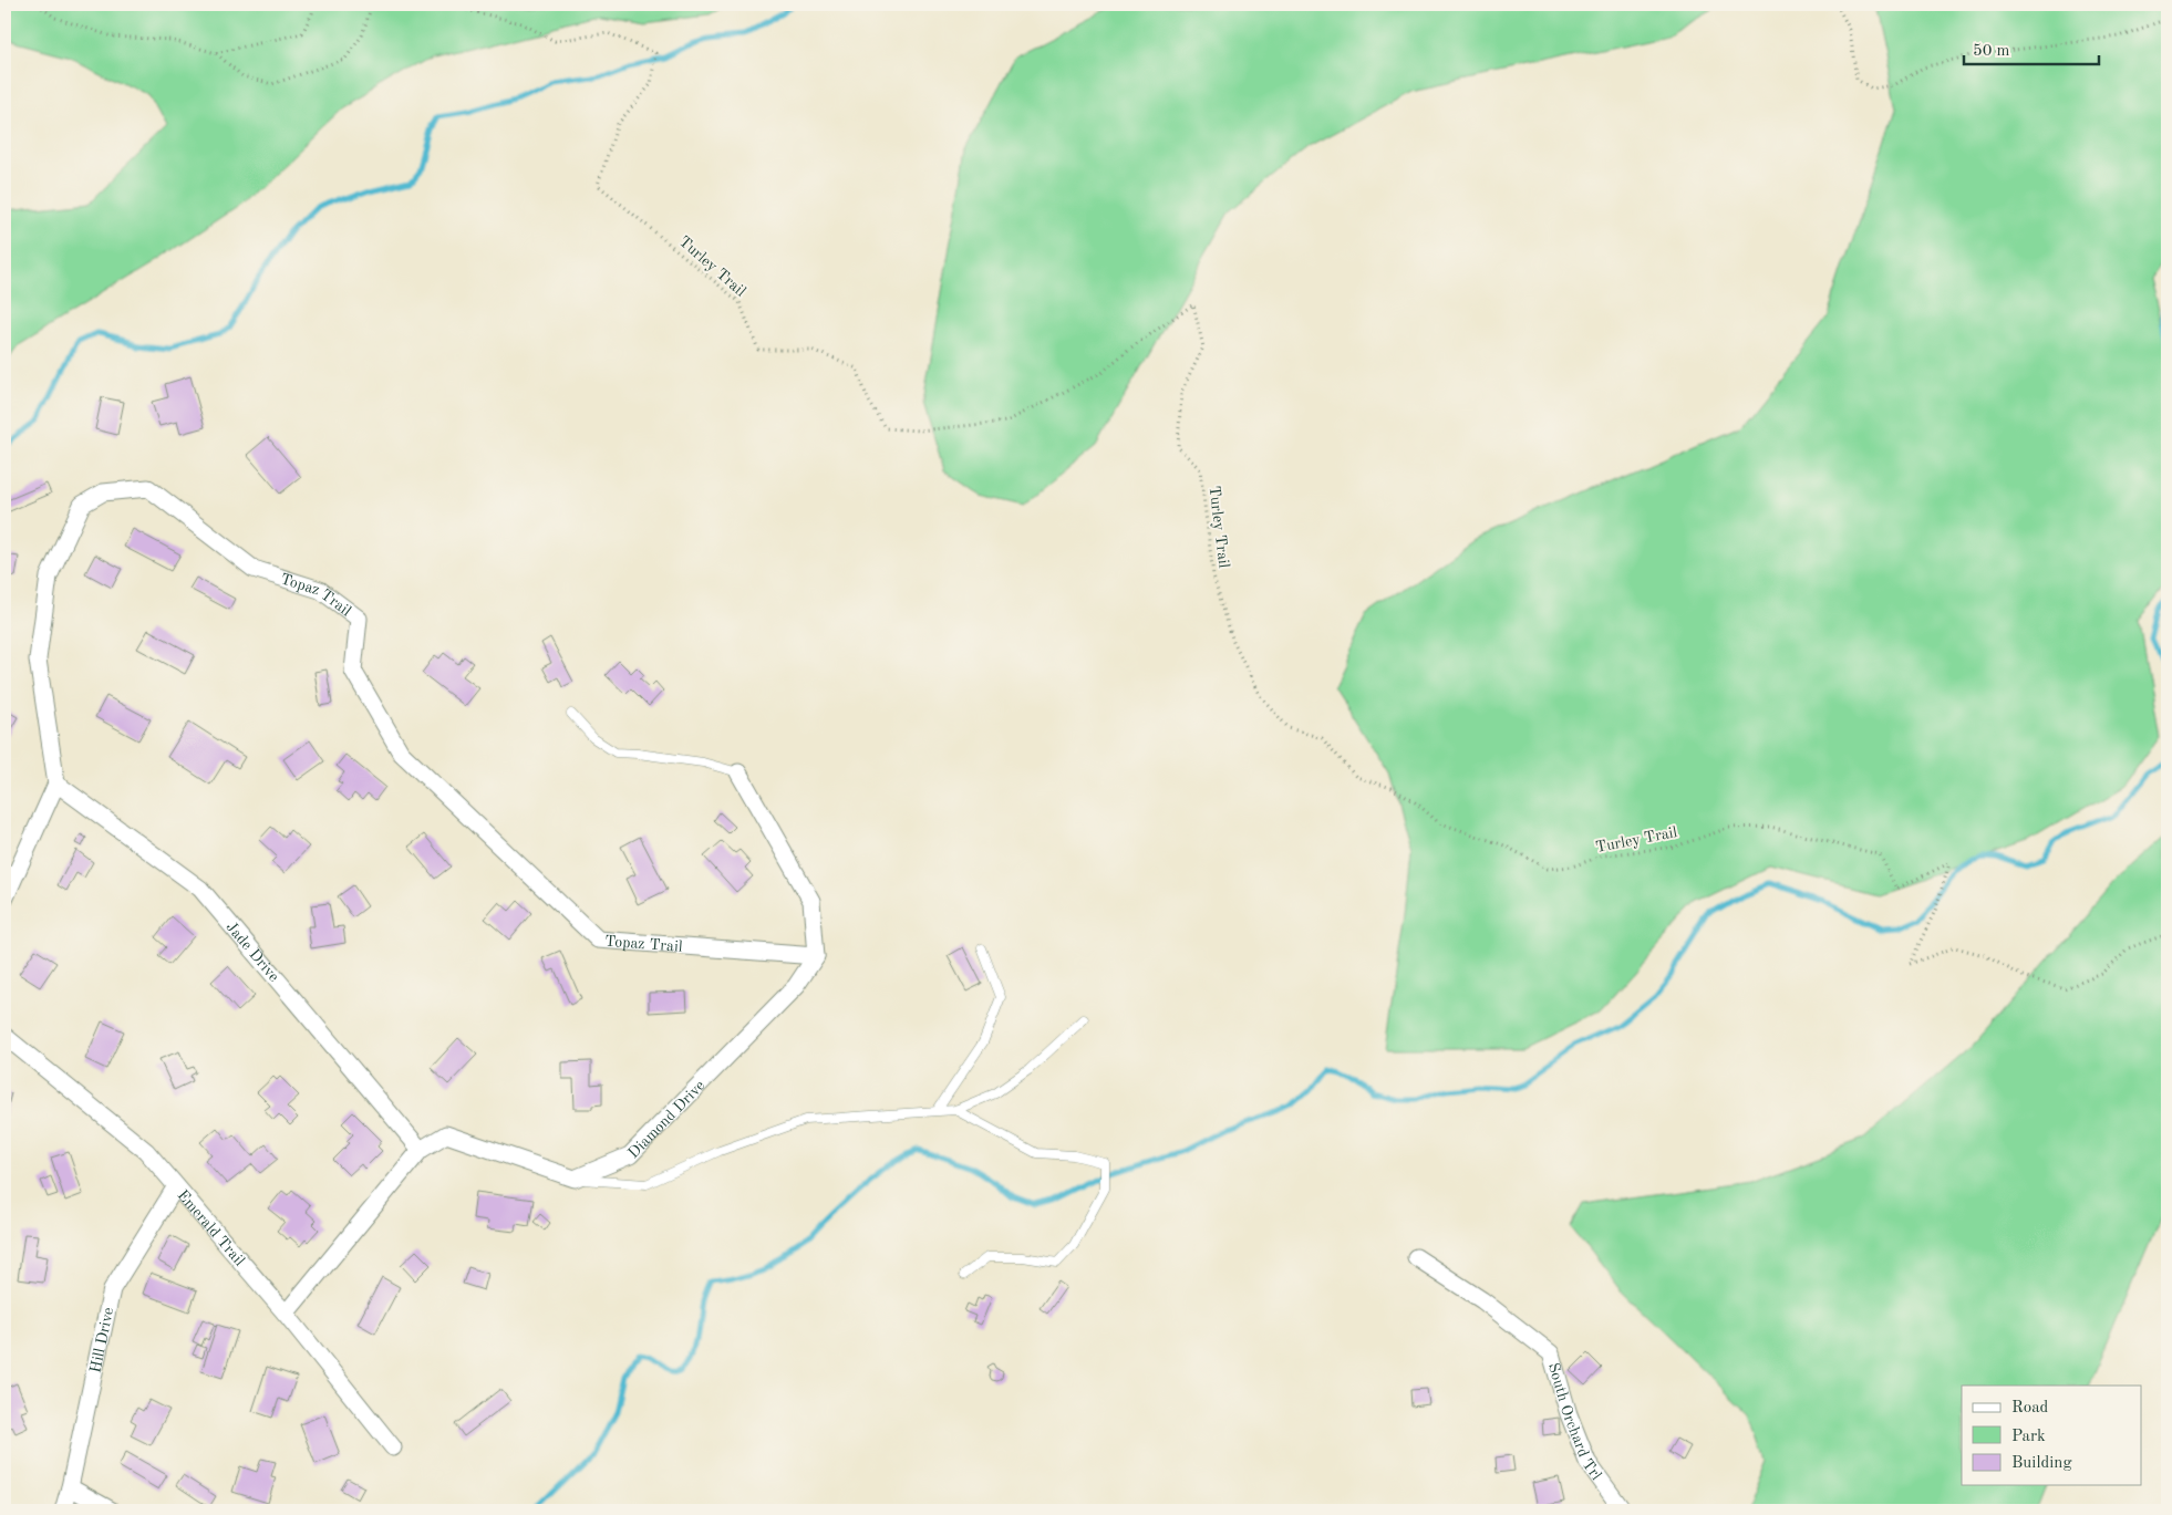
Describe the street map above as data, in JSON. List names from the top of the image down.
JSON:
{
  "streets": {
    "street": [
      "Topaz Trail",
      "Jade Drive",
      "Diamond Drive",
      "Emerald Trail",
      "Hill Drive",
      "South Orchard Trl"
    ],
    "path": ["Turley Trail"]
  },
  "crossings": [
    ["Topaz Trail", "Jade Drive"],
    ["Topaz Trail", "Diamond Drive"],
    ["Emerald Trail", "Hill Drive"]
  ],
  "legend": ["Road", "Park", "Building"],
  "scale_bar": "50 m"
}
